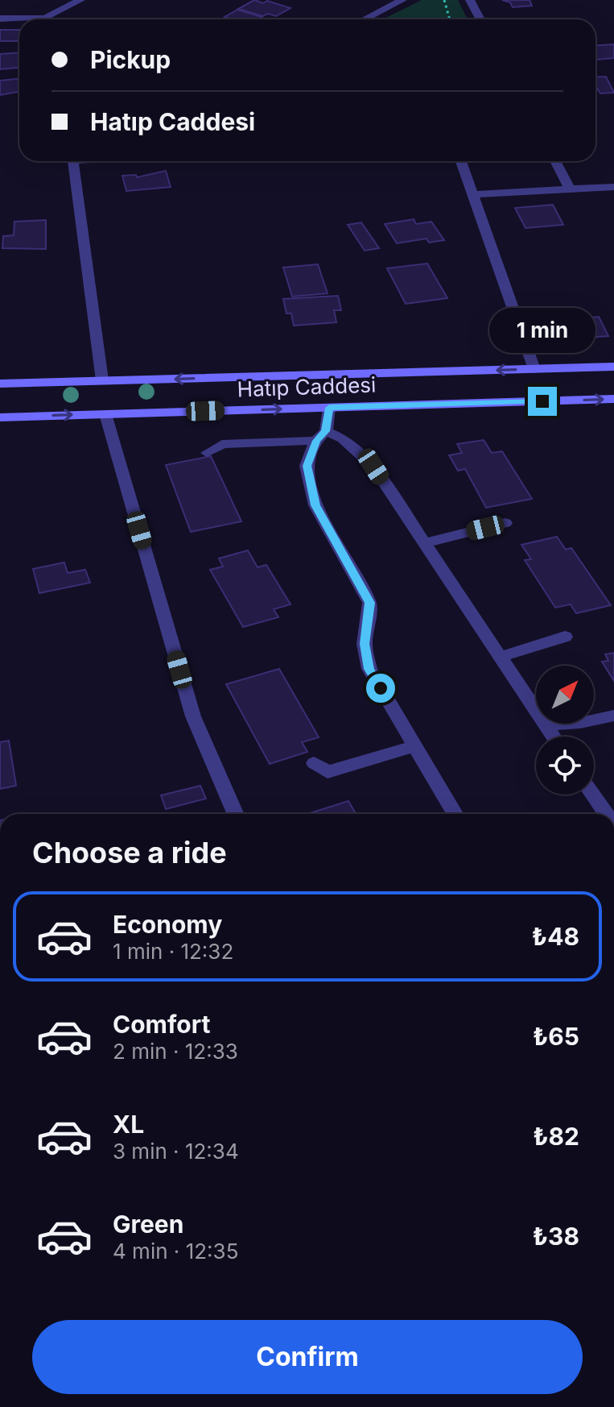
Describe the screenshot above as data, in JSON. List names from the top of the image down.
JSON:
{
  "streets": {
    "main road": ["Hatıp Caddesi"]
  },
  "north": "top right",
  "page": {
    "banner": ["Pickup", "Hatıp Caddesi"],
    "bubble": "1 min",
    "heading": "Choose a ride",
    "list": [
      {
        "name": "Economy",
        "note": "1 min · 12:32",
        "value": "₺48"
      },
      {
        "name": "Comfort",
        "note": "2 min · 12:33",
        "value": "₺65"
      },
      {
        "name": "XL",
        "note": "3 min · 12:34",
        "value": "₺82"
      },
      {
        "name": "Green",
        "note": "4 min · 12:35",
        "value": "₺38"
      }
    ],
    "buttons": "Confirm"
  }
}
